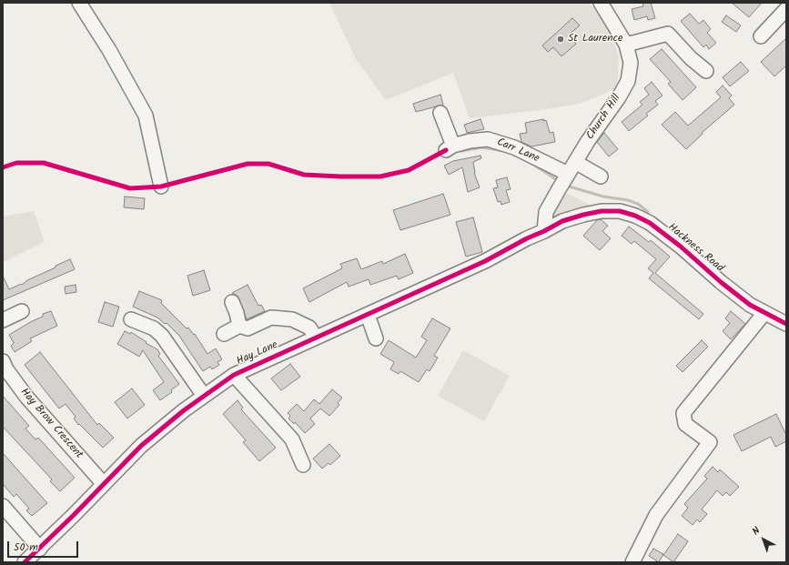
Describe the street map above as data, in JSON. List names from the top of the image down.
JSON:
{
  "streets": {
    "street": [
      "Church Hill",
      "Carr Lane",
      "Hackness Road",
      "Hay Lane",
      "Hay Brow Crescent"
    ]
  },
  "crossings": [
    ["Church Hill", "Carr Lane"],
    ["Church Hill", "Hackness Road"],
    ["Church Hill", "Hay Lane"],
    ["Hackness Road", "Hay Lane"],
    ["Hay Lane", "Hay Brow Crescent"]
  ],
  "places": ["St Laurence"],
  "scale_bar": "50 m",
  "north": "top left"
}
